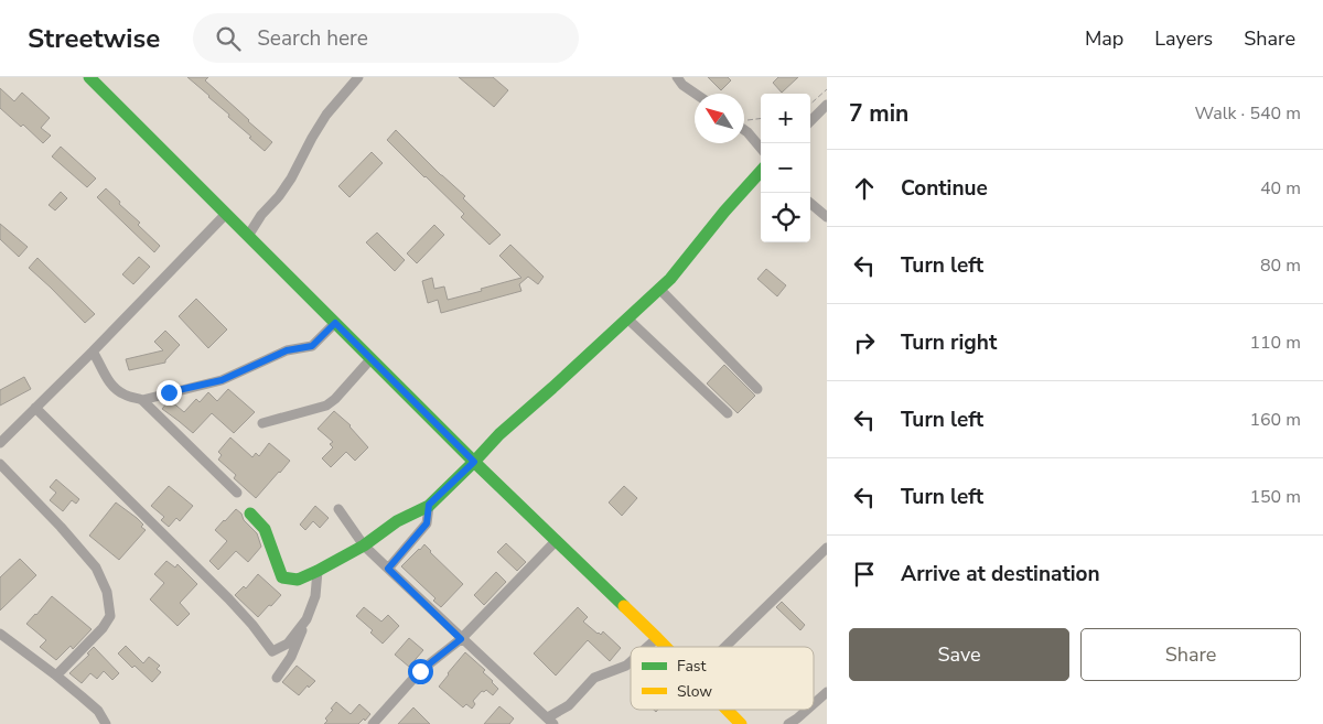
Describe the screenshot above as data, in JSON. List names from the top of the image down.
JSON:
{
  "legend": ["Fast", "Slow"],
  "north": "top left",
  "page": {
    "header": "Streetwise",
    "search": "Search here",
    "nav": ["Map", "Layers", "Share"],
    "heading": ["7 min", "Walk · 540 m"],
    "map_buttons": ["+", "−"],
    "list": [
      ["Continue", "40 m"],
      ["Turn left", "80 m"],
      ["Turn right", "110 m"],
      ["Turn left", "160 m"],
      ["Turn left", "150 m"],
      "Arrive at destination"
    ],
    "buttons": ["Save", "Share"]
  }
}
